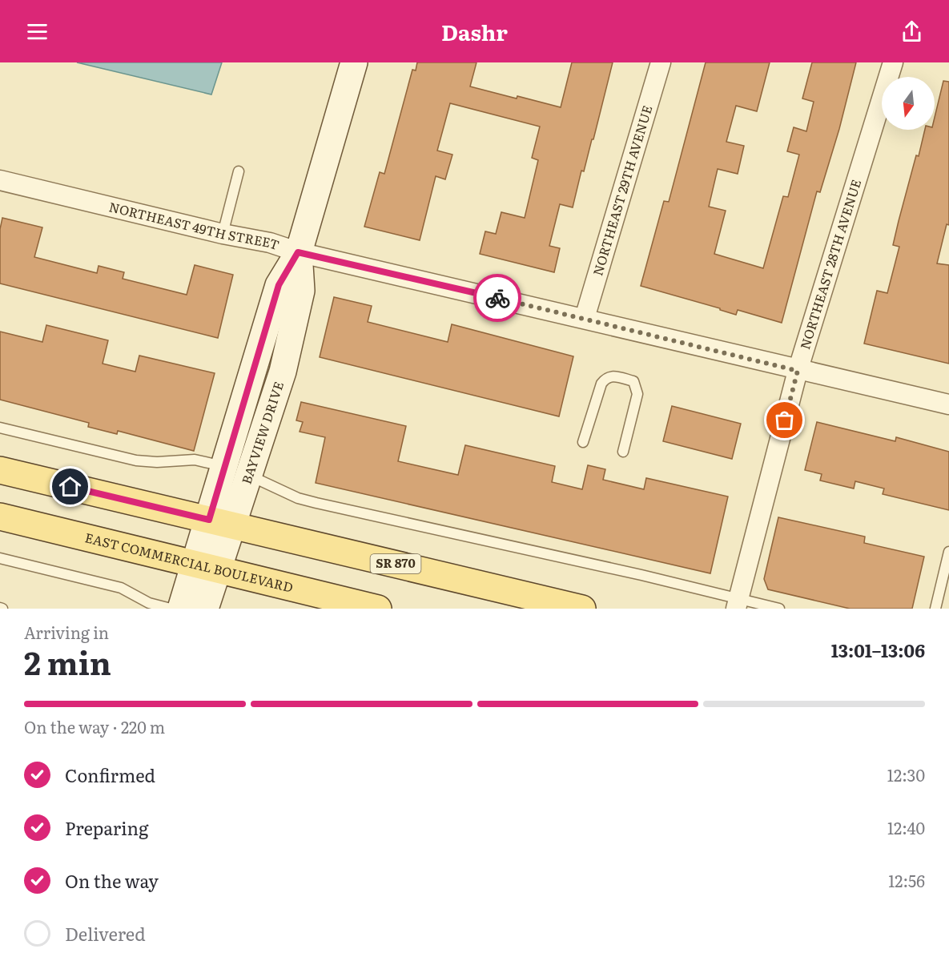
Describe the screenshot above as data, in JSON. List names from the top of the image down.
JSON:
{
  "streets": {
    "main road": ["EAST COMMERCIAL BOULEVARD", "SR 870"],
    "street": [
      "NORTHEAST 29TH AVENUE",
      "NORTHEAST 49TH STREET",
      "NORTHEAST 28TH AVENUE",
      "BAYVIEW DRIVE"
    ]
  },
  "crossings": [
    ["NORTHEAST 29TH AVENUE", "NORTHEAST 49TH STREET"],
    ["NORTHEAST 49TH STREET", "NORTHEAST 28TH AVENUE"],
    ["NORTHEAST 49TH STREET", "BAYVIEW DRIVE"],
    ["BAYVIEW DRIVE", "EAST COMMERCIAL BOULEVARD"],
    ["BAYVIEW DRIVE", "SR 870"]
  ],
  "north": "bottom",
  "page": {
    "header": "Dashr",
    "heading": ["2 min", "Arriving in", "13:01–13:06"],
    "bar": "On the way · 220 m",
    "list": [
      ["Confirmed", "12:30"],
      ["Preparing", "12:40"],
      ["On the way", "12:56"],
      "Delivered"
    ]
  }
}
